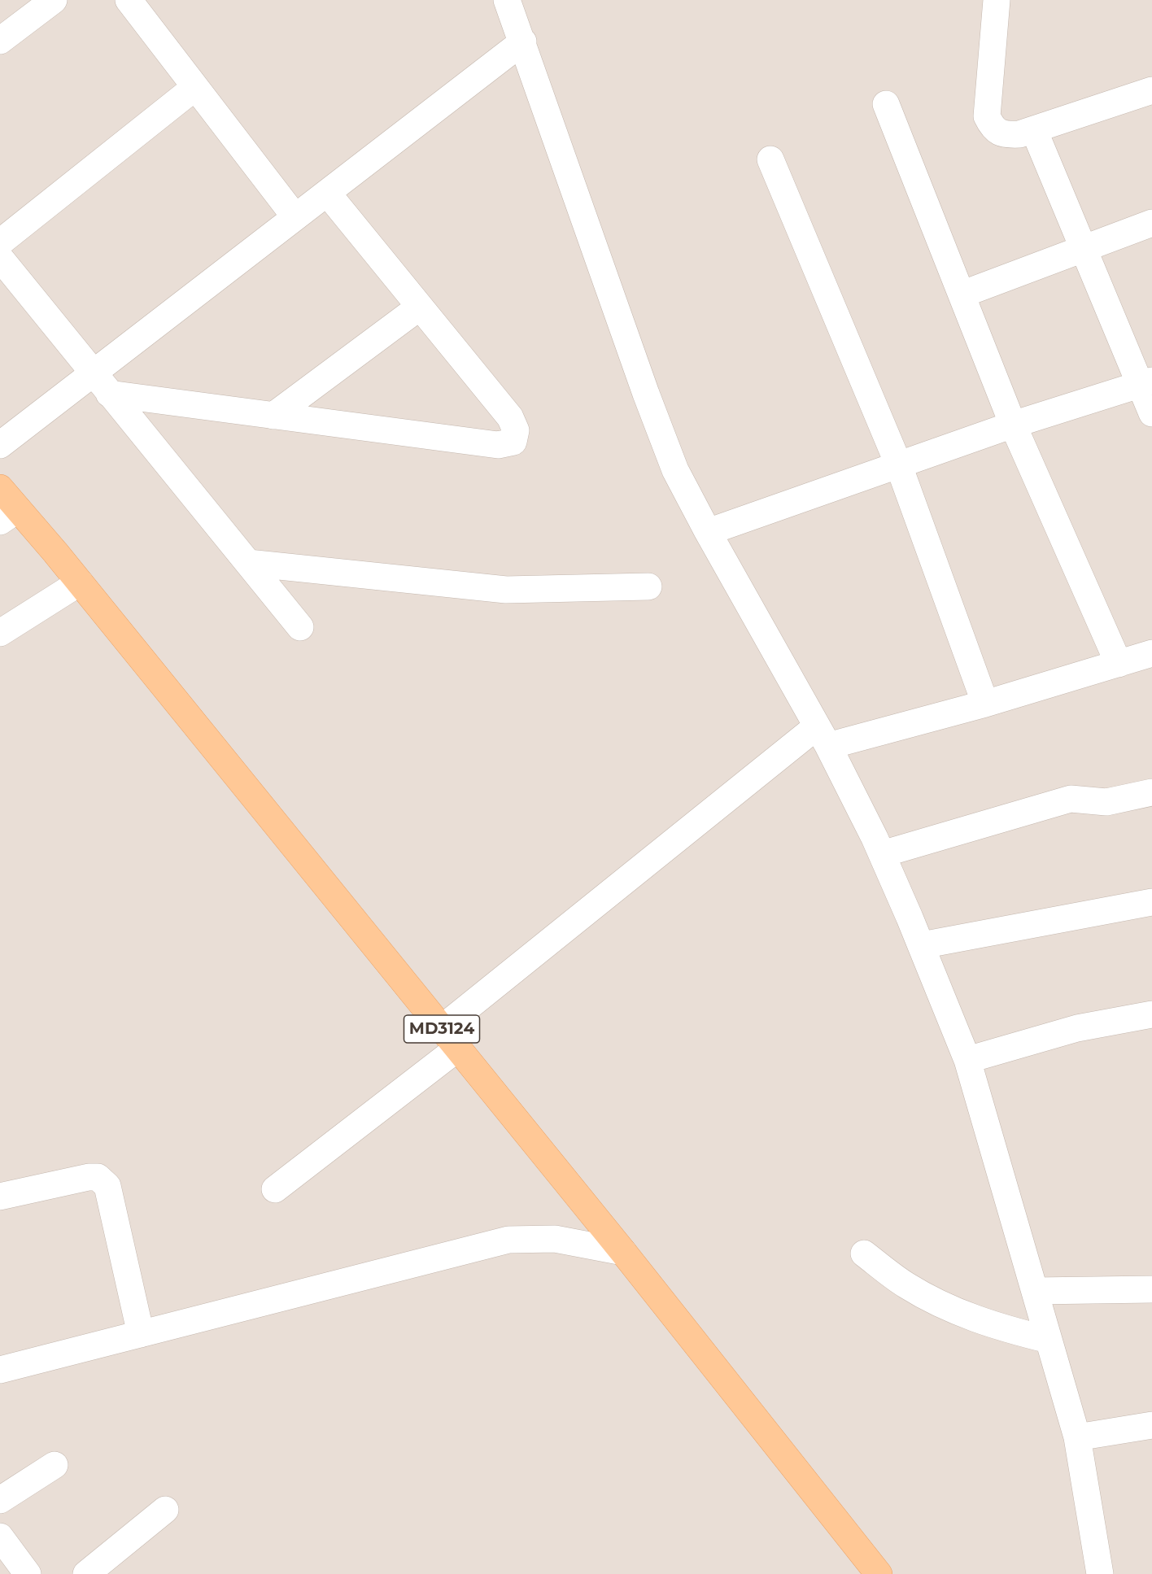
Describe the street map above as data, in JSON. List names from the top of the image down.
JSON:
{
  "streets": {
    "main road": ["MD3124"]
  }
}
